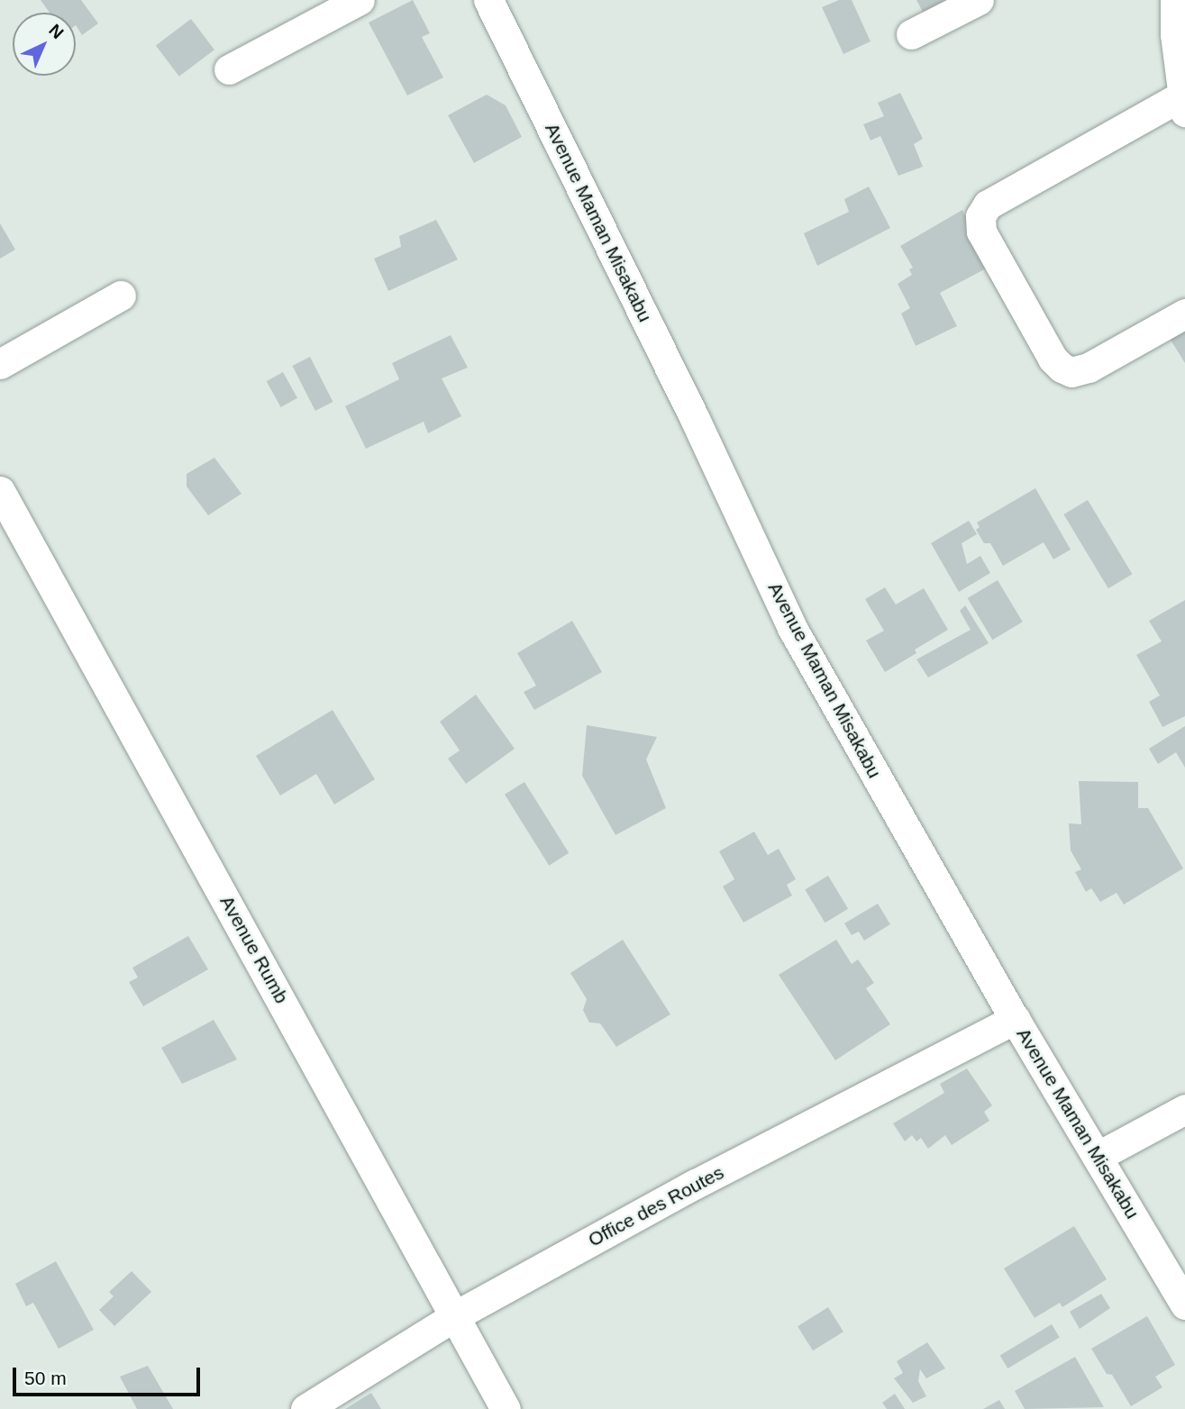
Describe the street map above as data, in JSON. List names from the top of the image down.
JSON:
{
  "streets": {
    "street": ["Avenue Maman Misakabu", "Avenue Rumb", "Office des Routes"]
  },
  "crossings": [
    ["Avenue Maman Misakabu", "Office des Routes"],
    ["Avenue Rumb", "Office des Routes"]
  ],
  "scale_bar": "50 m",
  "north": "top right"
}
